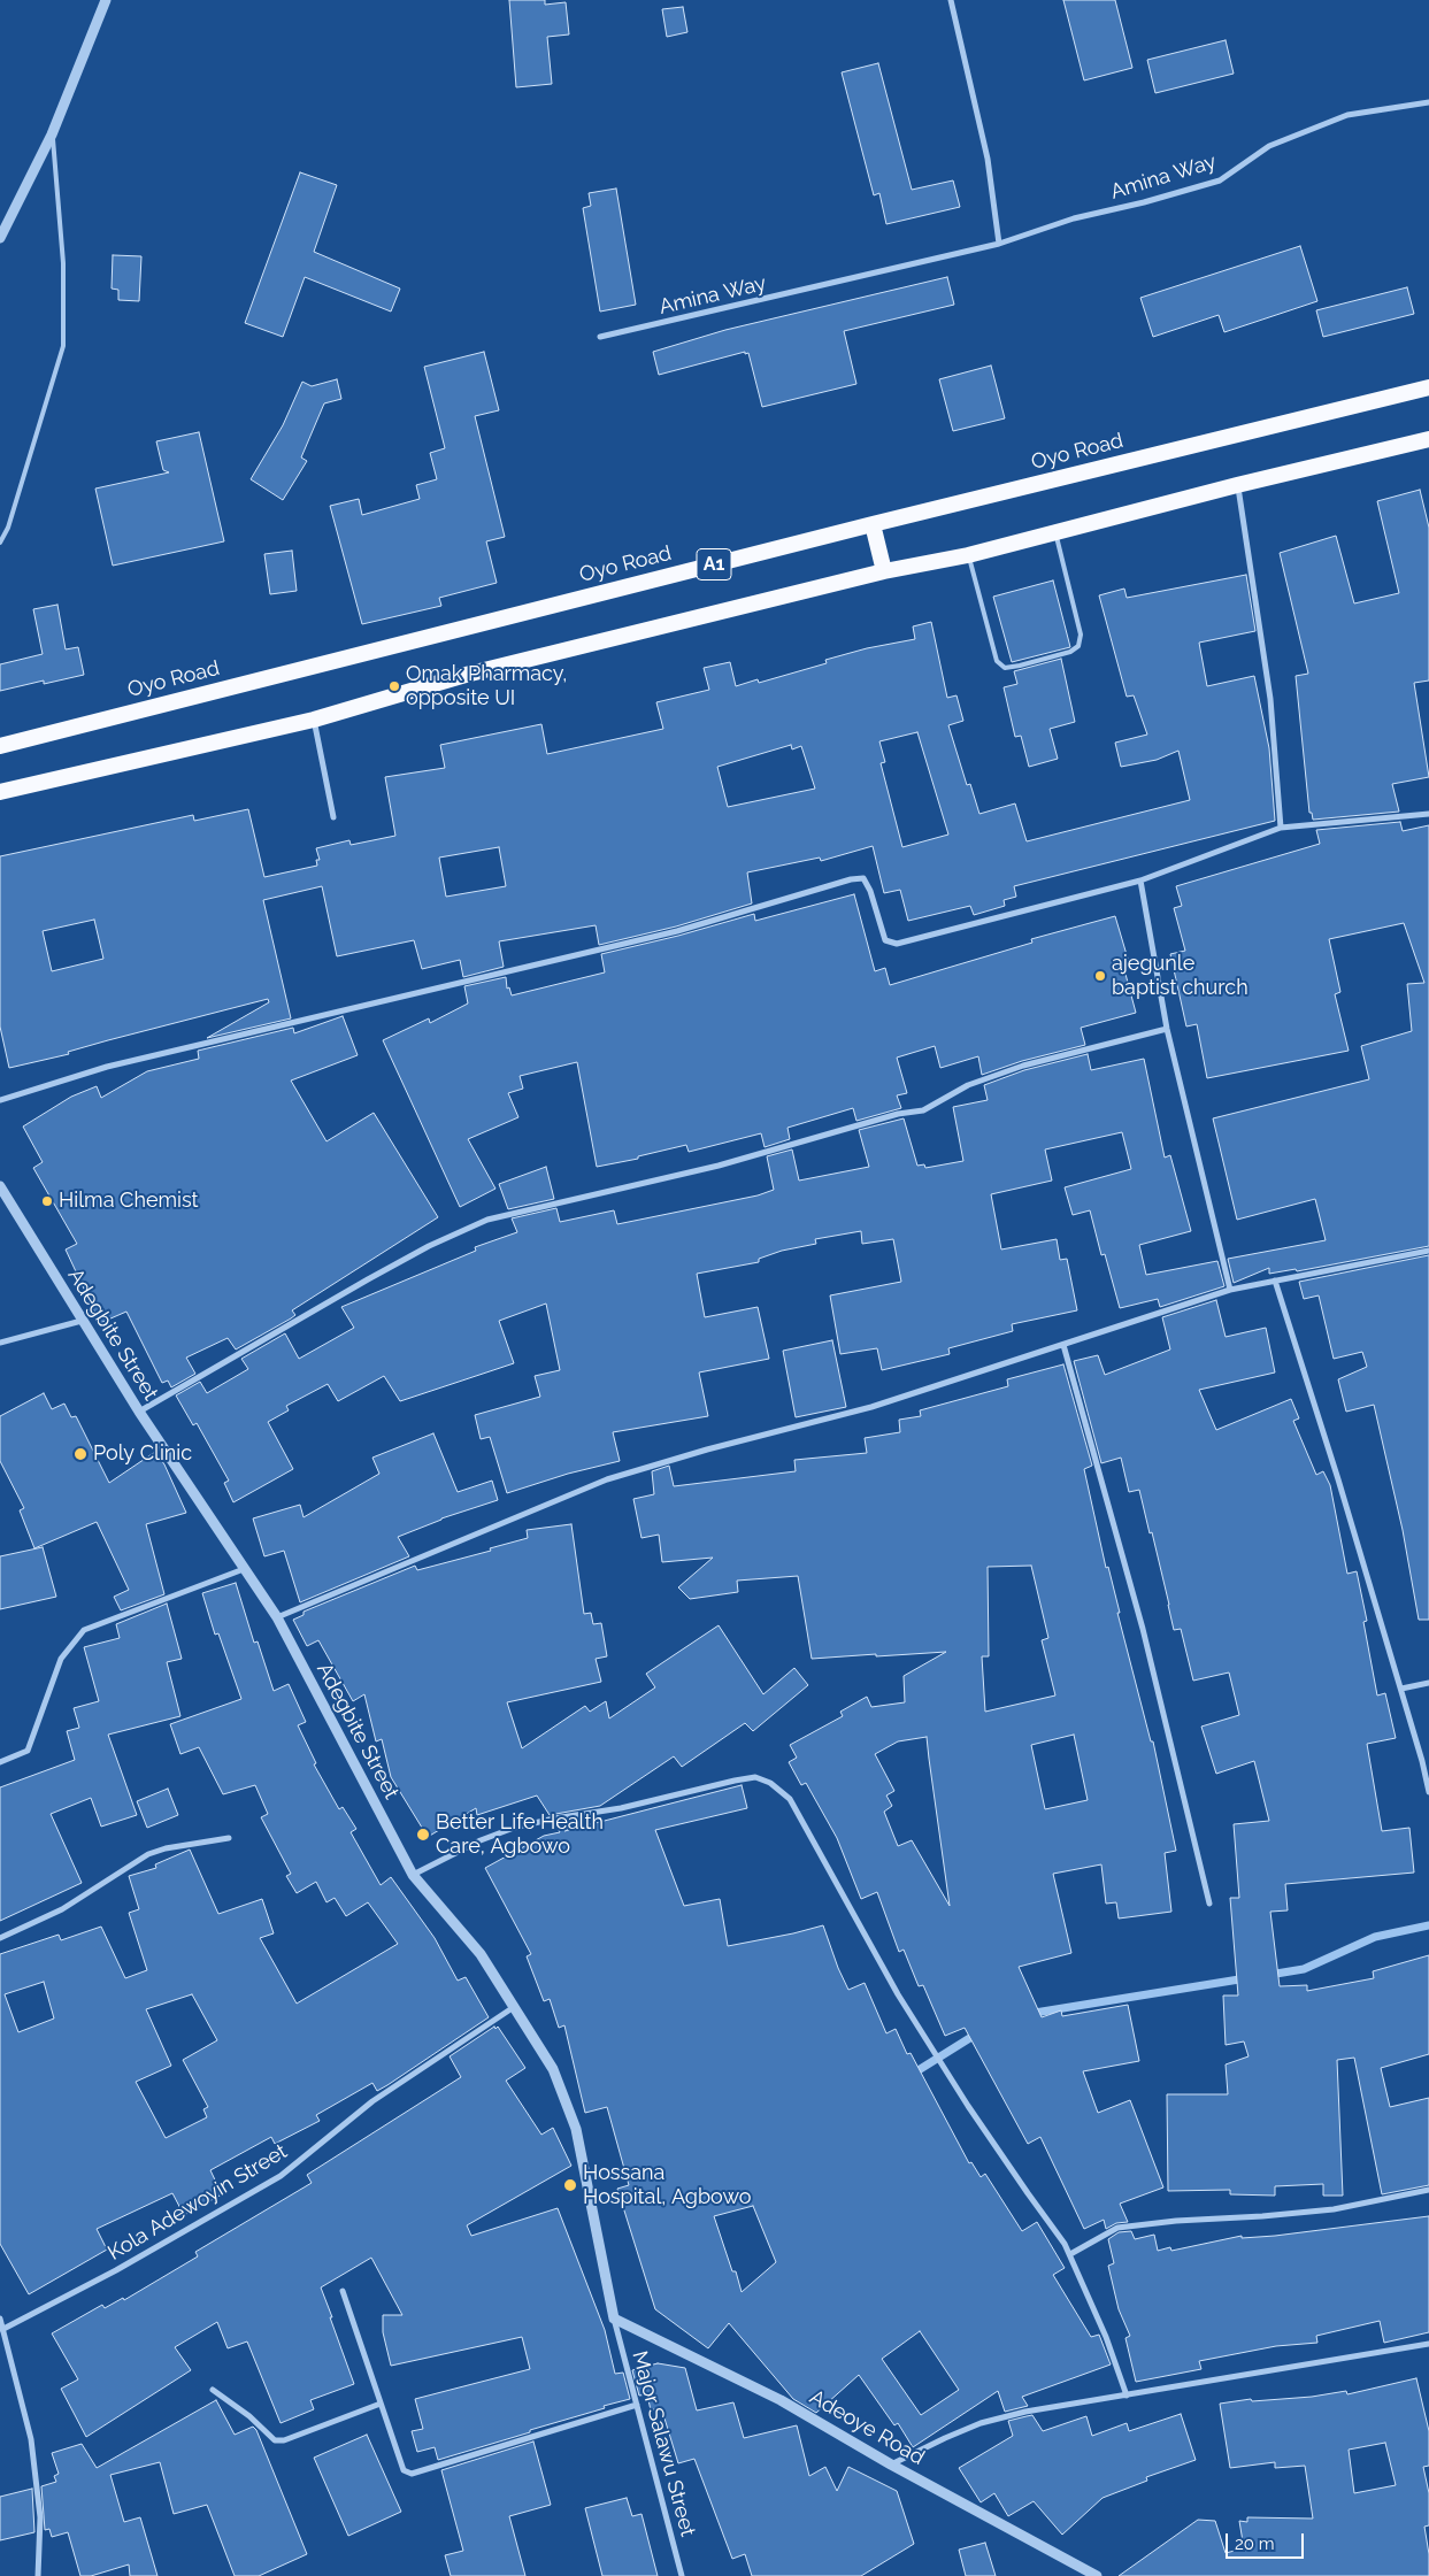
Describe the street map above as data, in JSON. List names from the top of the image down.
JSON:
{
  "streets": {
    "highway": ["Oyo Road", "A1"],
    "street": [
      "Amina Way",
      "Adegbite Street",
      "Kola Adewoyin Street",
      "Adeoye Road",
      "Major Salawu Street"
    ]
  },
  "crossings": [
    ["Adegbite Street", "Kola Adewoyin Street"],
    ["Adegbite Street", "Adeoye Road"],
    ["Adegbite Street", "Major Salawu Street"],
    ["Adeoye Road", "Major Salawu Street"]
  ],
  "places": [
    "Omak Pharmacy, opposite UI",
    "ajegunle baptist church",
    "Hilma Chemist",
    "Poly Clinic",
    "Better Life Health Care, Agbowo",
    "Hossana Hospital, Agbowo"
  ],
  "scale_bar": "20 m"
}
